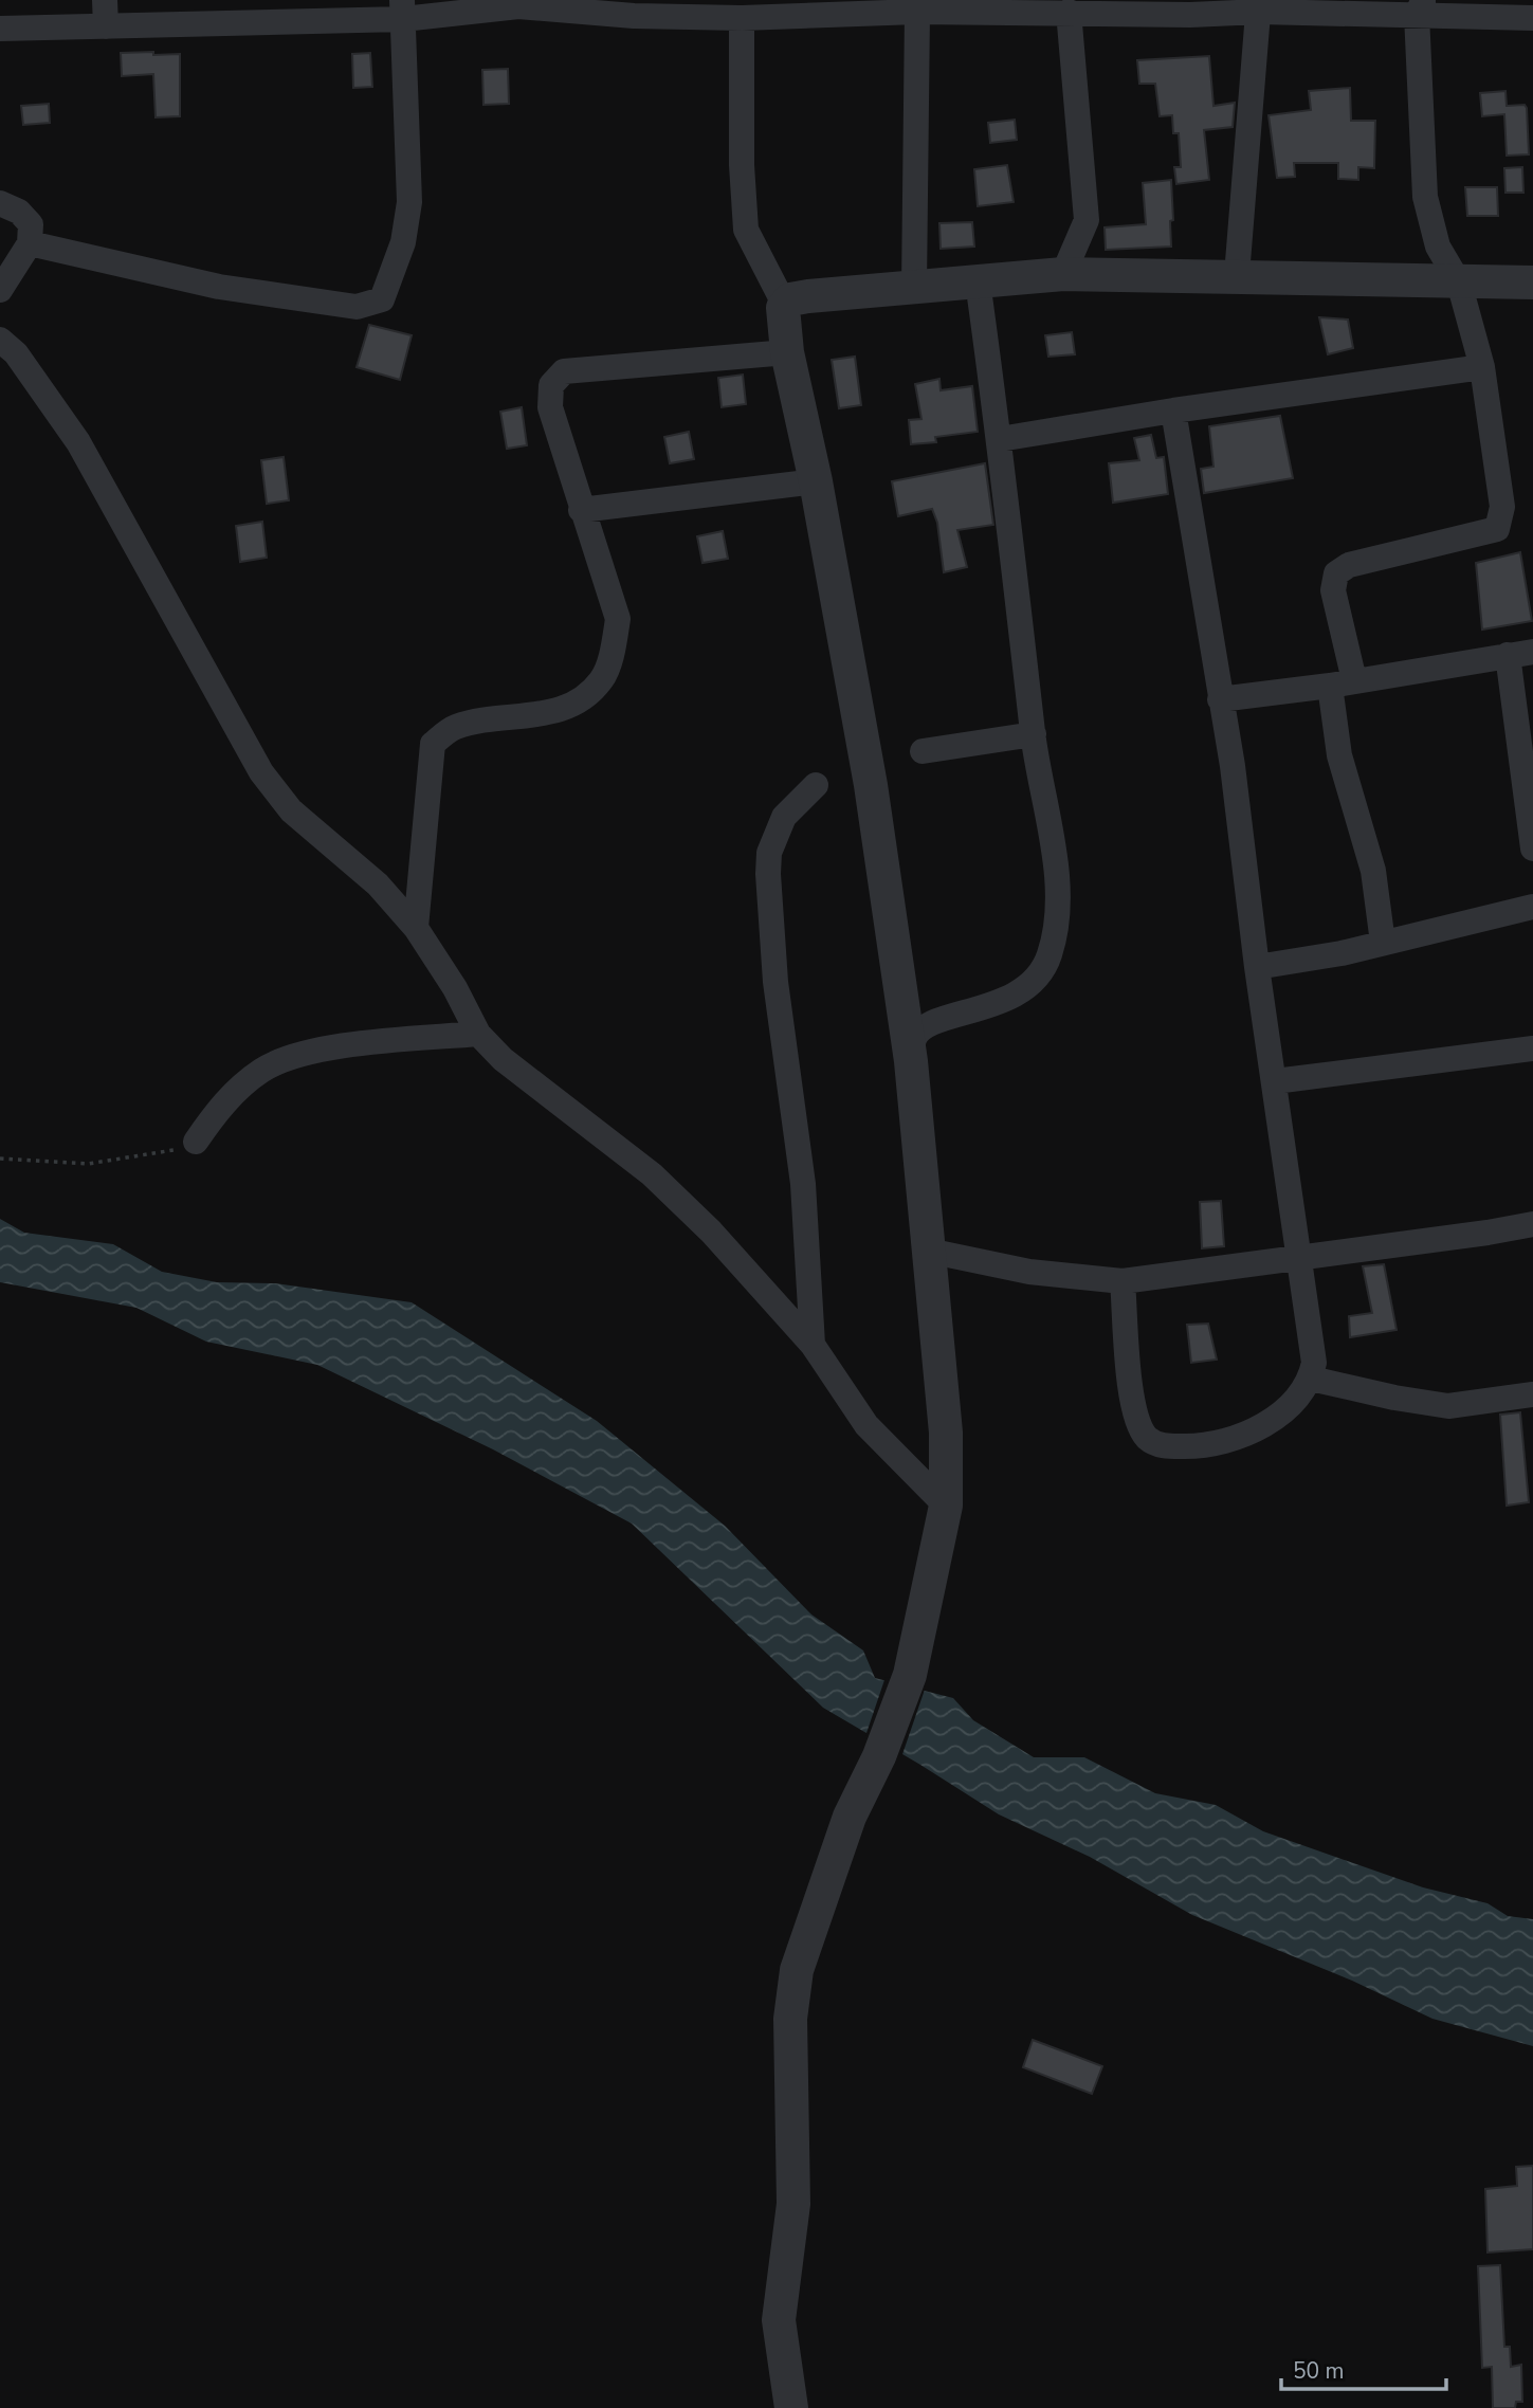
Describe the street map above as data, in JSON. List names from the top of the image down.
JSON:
{
  "scale_bar": "50 m"
}
